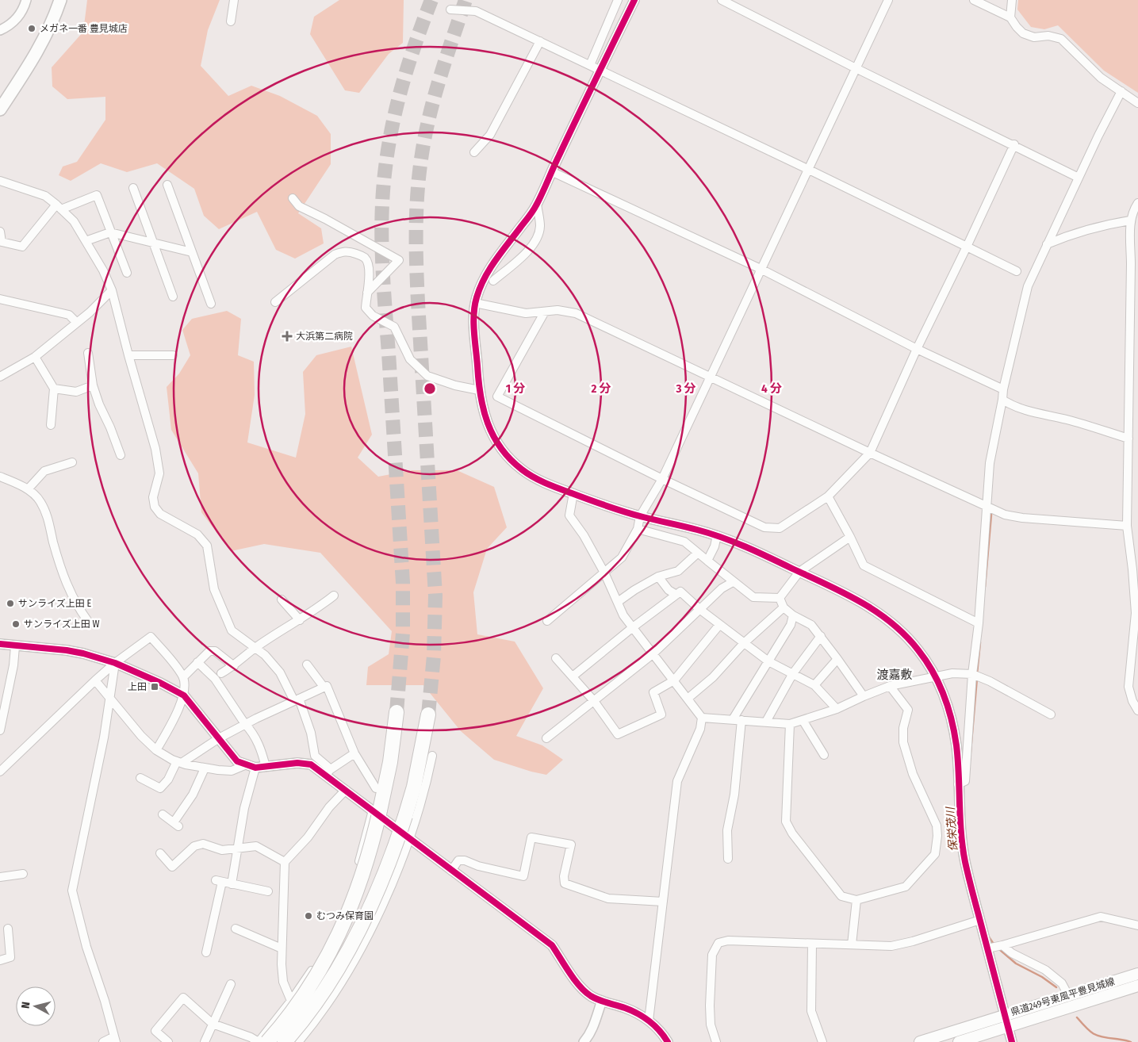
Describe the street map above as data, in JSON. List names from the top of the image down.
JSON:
{
  "streets": {
    "main road": ["県道249号東風平豊見城線"]
  },
  "districts": ["渡嘉敷"],
  "water": ["保栄茂川"],
  "places": {
    "other": [
      "メガネ一番 豊見城店",
      "サンライズ上田 E",
      "サンライズ上田 W",
      "むつみ保育園"
    ],
    "health": ["大浜第二病院"],
    "transit": ["上田"]
  },
  "north": "left",
  "rings": [
    "1 分",
    "2 分",
    "3 分",
    "4 分"
  ]
}
